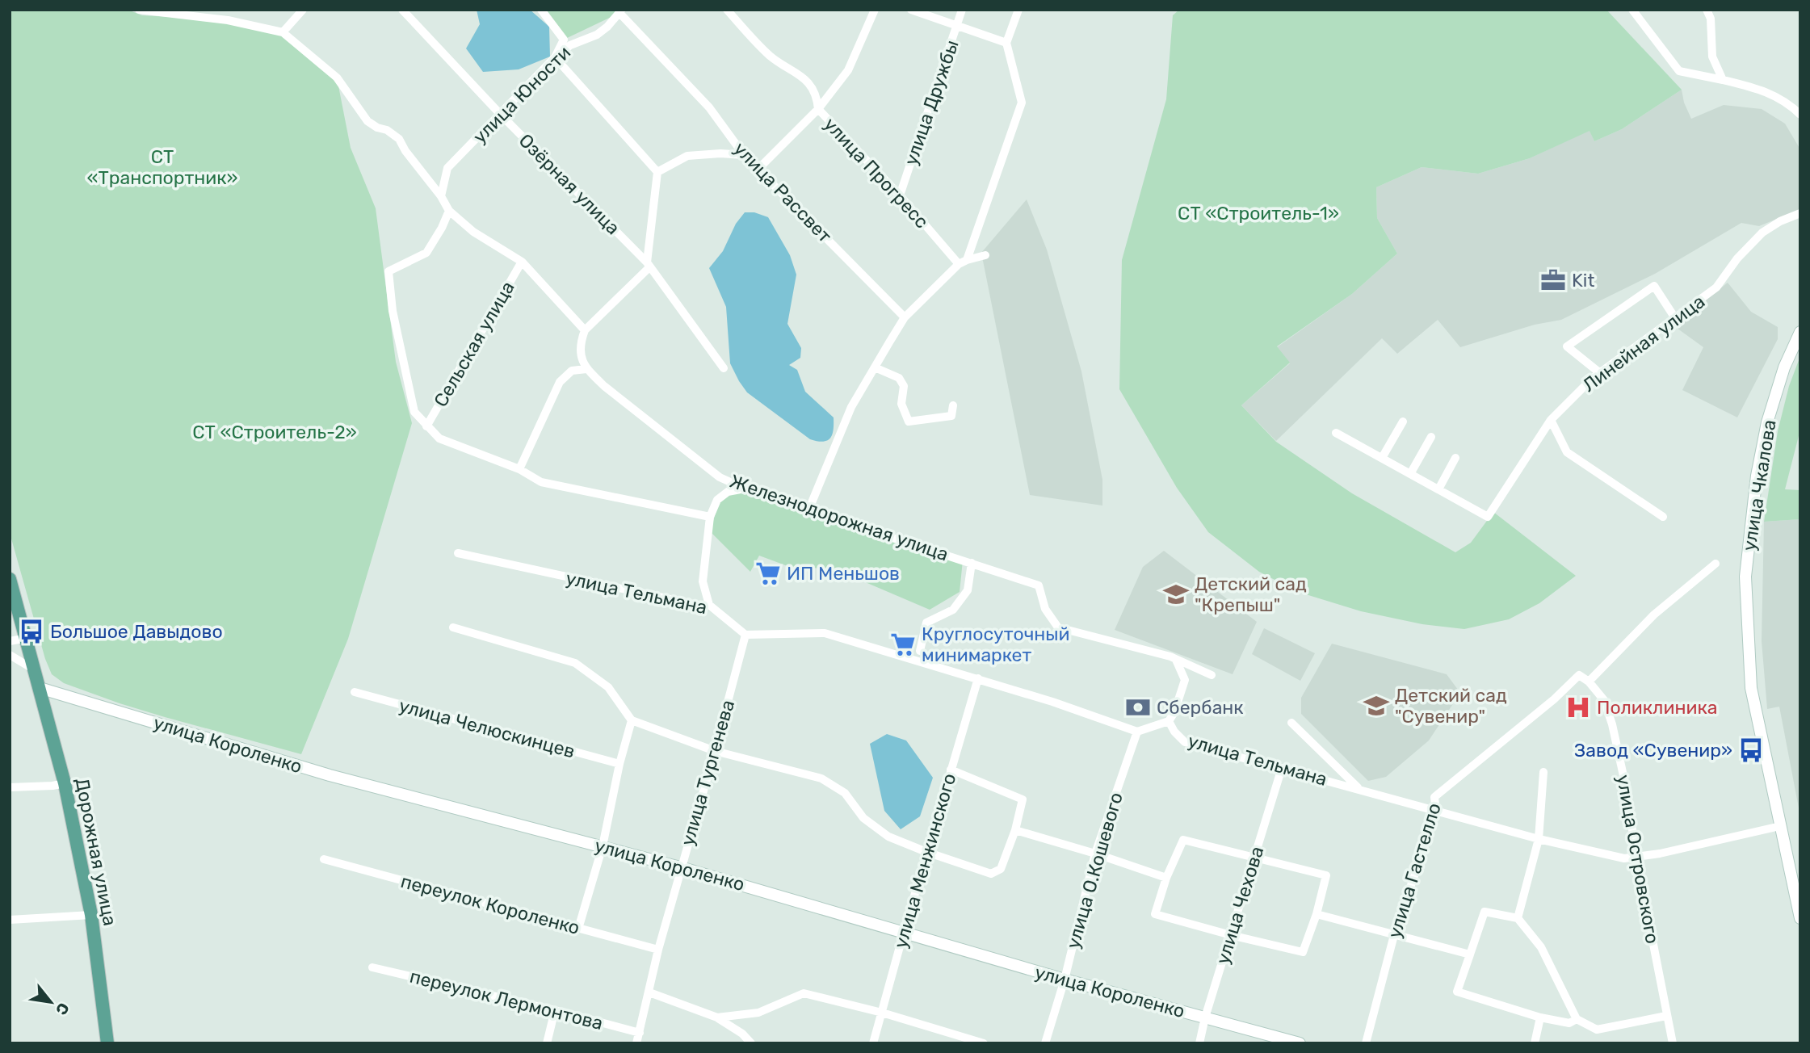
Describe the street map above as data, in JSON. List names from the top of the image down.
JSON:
{
  "streets": {
    "main road": ["Дорожная улица"],
    "street": [
      "улица Юности",
      "улица Дружбы",
      "улица Прогресс",
      "Озёрная улица",
      "улица Рассвет",
      "Линейная улица",
      "Сельская улица",
      "улица Чкалова",
      "Железнодорожная улица",
      "улица Тельмана",
      "улица Челюскинцев",
      "улица Короленко",
      "улица Тургенева",
      "улица Островского",
      "улица Менжинского",
      "улица О.Кошевого",
      "улица Гастелло",
      "переулок Короленко",
      "улица Чехова",
      "переулок Лермонтова"
    ]
  },
  "crossings": [
    ["улица Юности", "Озёрная улица"],
    ["улица Юности", "улица Рассвет"],
    ["улица Дружбы", "улица Прогресс"],
    ["улица Чкалова", "улица Тельмана"],
    ["улица Тельмана", "улица Тургенева"],
    ["улица Тельмана", "улица Островского"],
    ["улица Тельмана", "улица О.Кошевого"],
    ["улица Тельмана", "улица Гастелло"],
    ["улица Тельмана", "улица Чехова"],
    ["улица Короленко", "улица Тургенева"],
    ["улица Короленко", "Дорожная улица"],
    ["улица Короленко", "улица Менжинского"],
    ["улица Короленко", "улица О.Кошевого"],
    ["улица Короленко", "улица Чехова"],
    ["улица Тургенева", "переулок Короленко"],
    ["улица Тургенева", "переулок Лермонтова"],
    ["улица Островского", "улица Гастелло"]
  ],
  "parks": ["СТ «Транспортник»", "СТ «Строитель-1»", "СТ «Строитель-2»"],
  "places": {
    "office": ["Kit"],
    "supermarket": ["ИП Меньшов", "Круглосуточный минимаркет"],
    "school or university": ["Детский сад \"Крепыш\"", "Детский сад \"Сувенир\""],
    "bus stop": ["Большое Давыдово", "Завод «Сувенир»"],
    "bank": ["Сбербанк"],
    "hospital": ["Поликлиника"]
  },
  "north": "bottom right"
}
